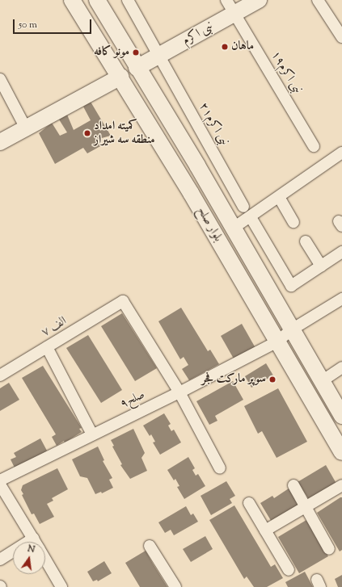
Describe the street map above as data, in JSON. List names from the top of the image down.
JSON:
{
  "streets": {
    "main road": ["نبی اکرم", "بلوار صلح"],
    "street": [
      "نبی اکرم۱۹",
      "نبی اکرم۲۱",
      "۷ الف",
      "صلح۹"
    ]
  },
  "crossings": [
    ["نبی اکرم", "نبی اکرم۱۹"],
    ["نبی اکرم", "نبی اکرم۲۱"],
    ["نبی اکرم", "بلوار صلح"],
    ["بلوار صلح", "صلح۹"],
    ["۷ الف", "صلح۹"]
  ],
  "places": [
    "ماهان",
    "مونو کافه",
    "کمیته امداد منطقه سه شیراز",
    "سوپر مارکت فجر"
  ],
  "scale_bar": "50 m",
  "north": "top"
}
